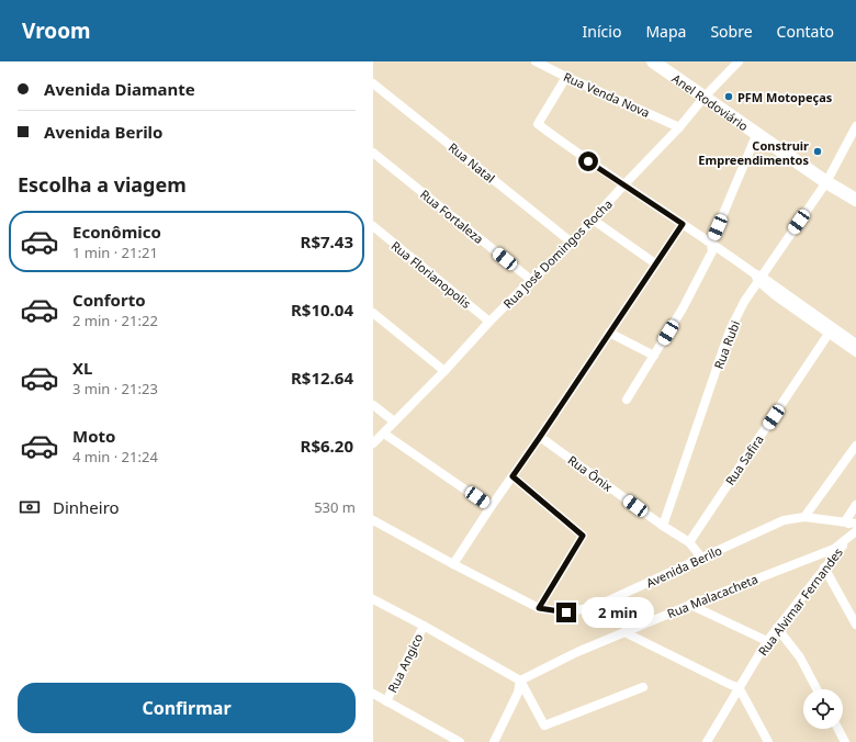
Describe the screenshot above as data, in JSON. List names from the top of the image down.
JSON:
{
  "streets": {
    "main road": ["Anel Rodoviário"],
    "street": [
      "Rua Venda Nova",
      "Rua Natal",
      "Rua Fortaleza",
      "Rua José Domingos Rocha",
      "Rua Florianopolis",
      "Rua Rubi",
      "Rua Safira",
      "Rua Ônix",
      "Avenida Berilo",
      "Rua Malacacheta",
      "Rua Alvimar Fernandes",
      "Rua Angico"
    ]
  },
  "crossings": [
    ["Rua Venda Nova", "Rua José Domingos Rocha"],
    ["Anel Rodoviário", "Rua José Domingos Rocha"],
    ["Anel Rodoviário", "Rua Rubi"],
    ["Rua Natal", "Rua José Domingos Rocha"],
    ["Rua Fortaleza", "Rua José Domingos Rocha"],
    ["Rua José Domingos Rocha", "Rua Florianopolis"],
    ["Rua Rubi", "Rua Ônix"],
    ["Rua Safira", "Rua Ônix"],
    ["Rua Ônix", "Avenida Berilo"],
    ["Avenida Berilo", "Rua Malacacheta"],
    ["Avenida Berilo", "Rua Alvimar Fernandes"],
    ["Rua Malacacheta", "Rua Alvimar Fernandes"]
  ],
  "places": ["PFM Motopeças", "Construir Empreendimentos"],
  "page": {
    "header": "Vroom",
    "nav": [
      "Início",
      "Mapa",
      "Sobre",
      "Contato"
    ],
    "banner": ["Avenida Diamante", "Avenida Berilo"],
    "heading": "Escolha a viagem",
    "list": [
      {
        "name": "Econômico",
        "note": "1 min · 21:21",
        "value": "R$7.43"
      },
      {
        "name": "Conforto",
        "note": "2 min · 21:22",
        "value": "R$10.04"
      },
      {
        "name": "XL",
        "note": "3 min · 21:23",
        "value": "R$12.64"
      },
      {
        "name": "Moto",
        "note": "4 min · 21:24",
        "value": "R$6.20"
      }
    ],
    "pay": ["Dinheiro", "530 m"],
    "bubble": "2 min",
    "buttons": "Confirmar"
  }
}
